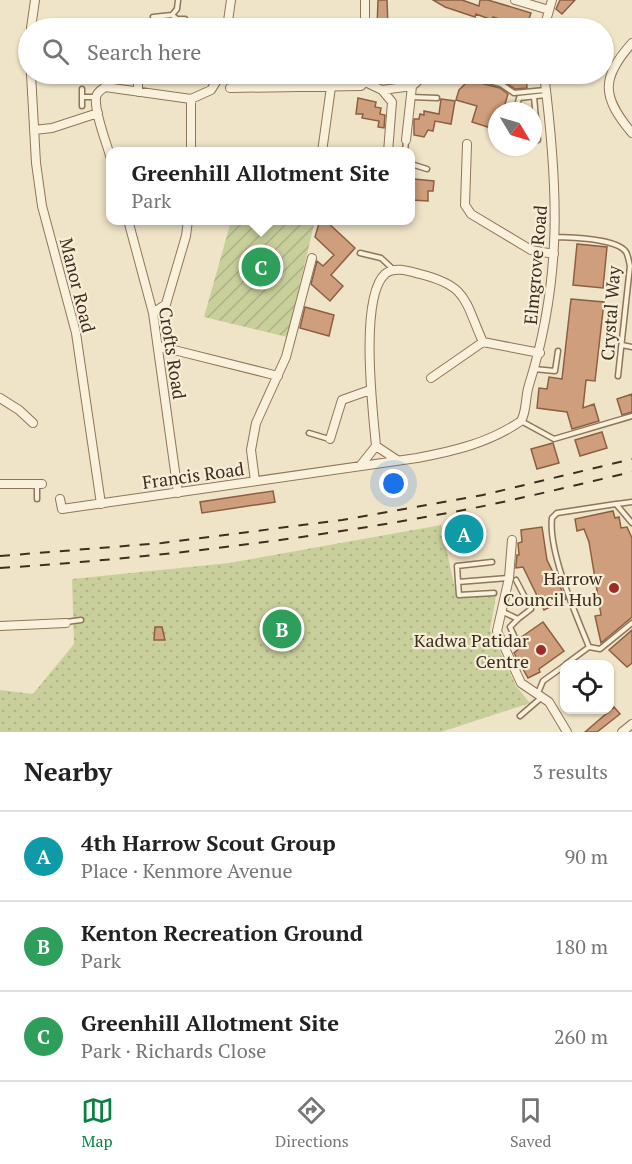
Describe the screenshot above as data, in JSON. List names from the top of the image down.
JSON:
{
  "streets": {
    "street": [
      "Elmgrove Road",
      "Manor Road",
      "Crofts Road",
      "Francis Road"
    ],
    "lane": ["Crystal Way"]
  },
  "crossings": [
    ["Elmgrove Road", "Crystal Way"],
    ["Elmgrove Road", "Francis Road"],
    ["Manor Road", "Francis Road"],
    ["Crofts Road", "Francis Road"]
  ],
  "places": ["Harrow Council Hub", "Kadwa Patidar Centre"],
  "north": "bottom right",
  "page": {
    "search": "Search here",
    "popup": ["Greenhill Allotment Site", "Park"],
    "pins": ["C", "A", "B"],
    "heading": ["Nearby", "3 results"],
    "list": [
      {
        "mark": "A",
        "name": "4th Harrow Scout Group",
        "note": "Place · Kenmore Avenue",
        "value": "90 m"
      },
      {
        "mark": "B",
        "name": "Kenton Recreation Ground",
        "note": "Park",
        "value": "180 m"
      },
      {
        "mark": "C",
        "name": "Greenhill Allotment Site",
        "note": "Park · Richards Close",
        "value": "260 m"
      }
    ],
    "nav": ["Map", "Directions", "Saved"]
  }
}
